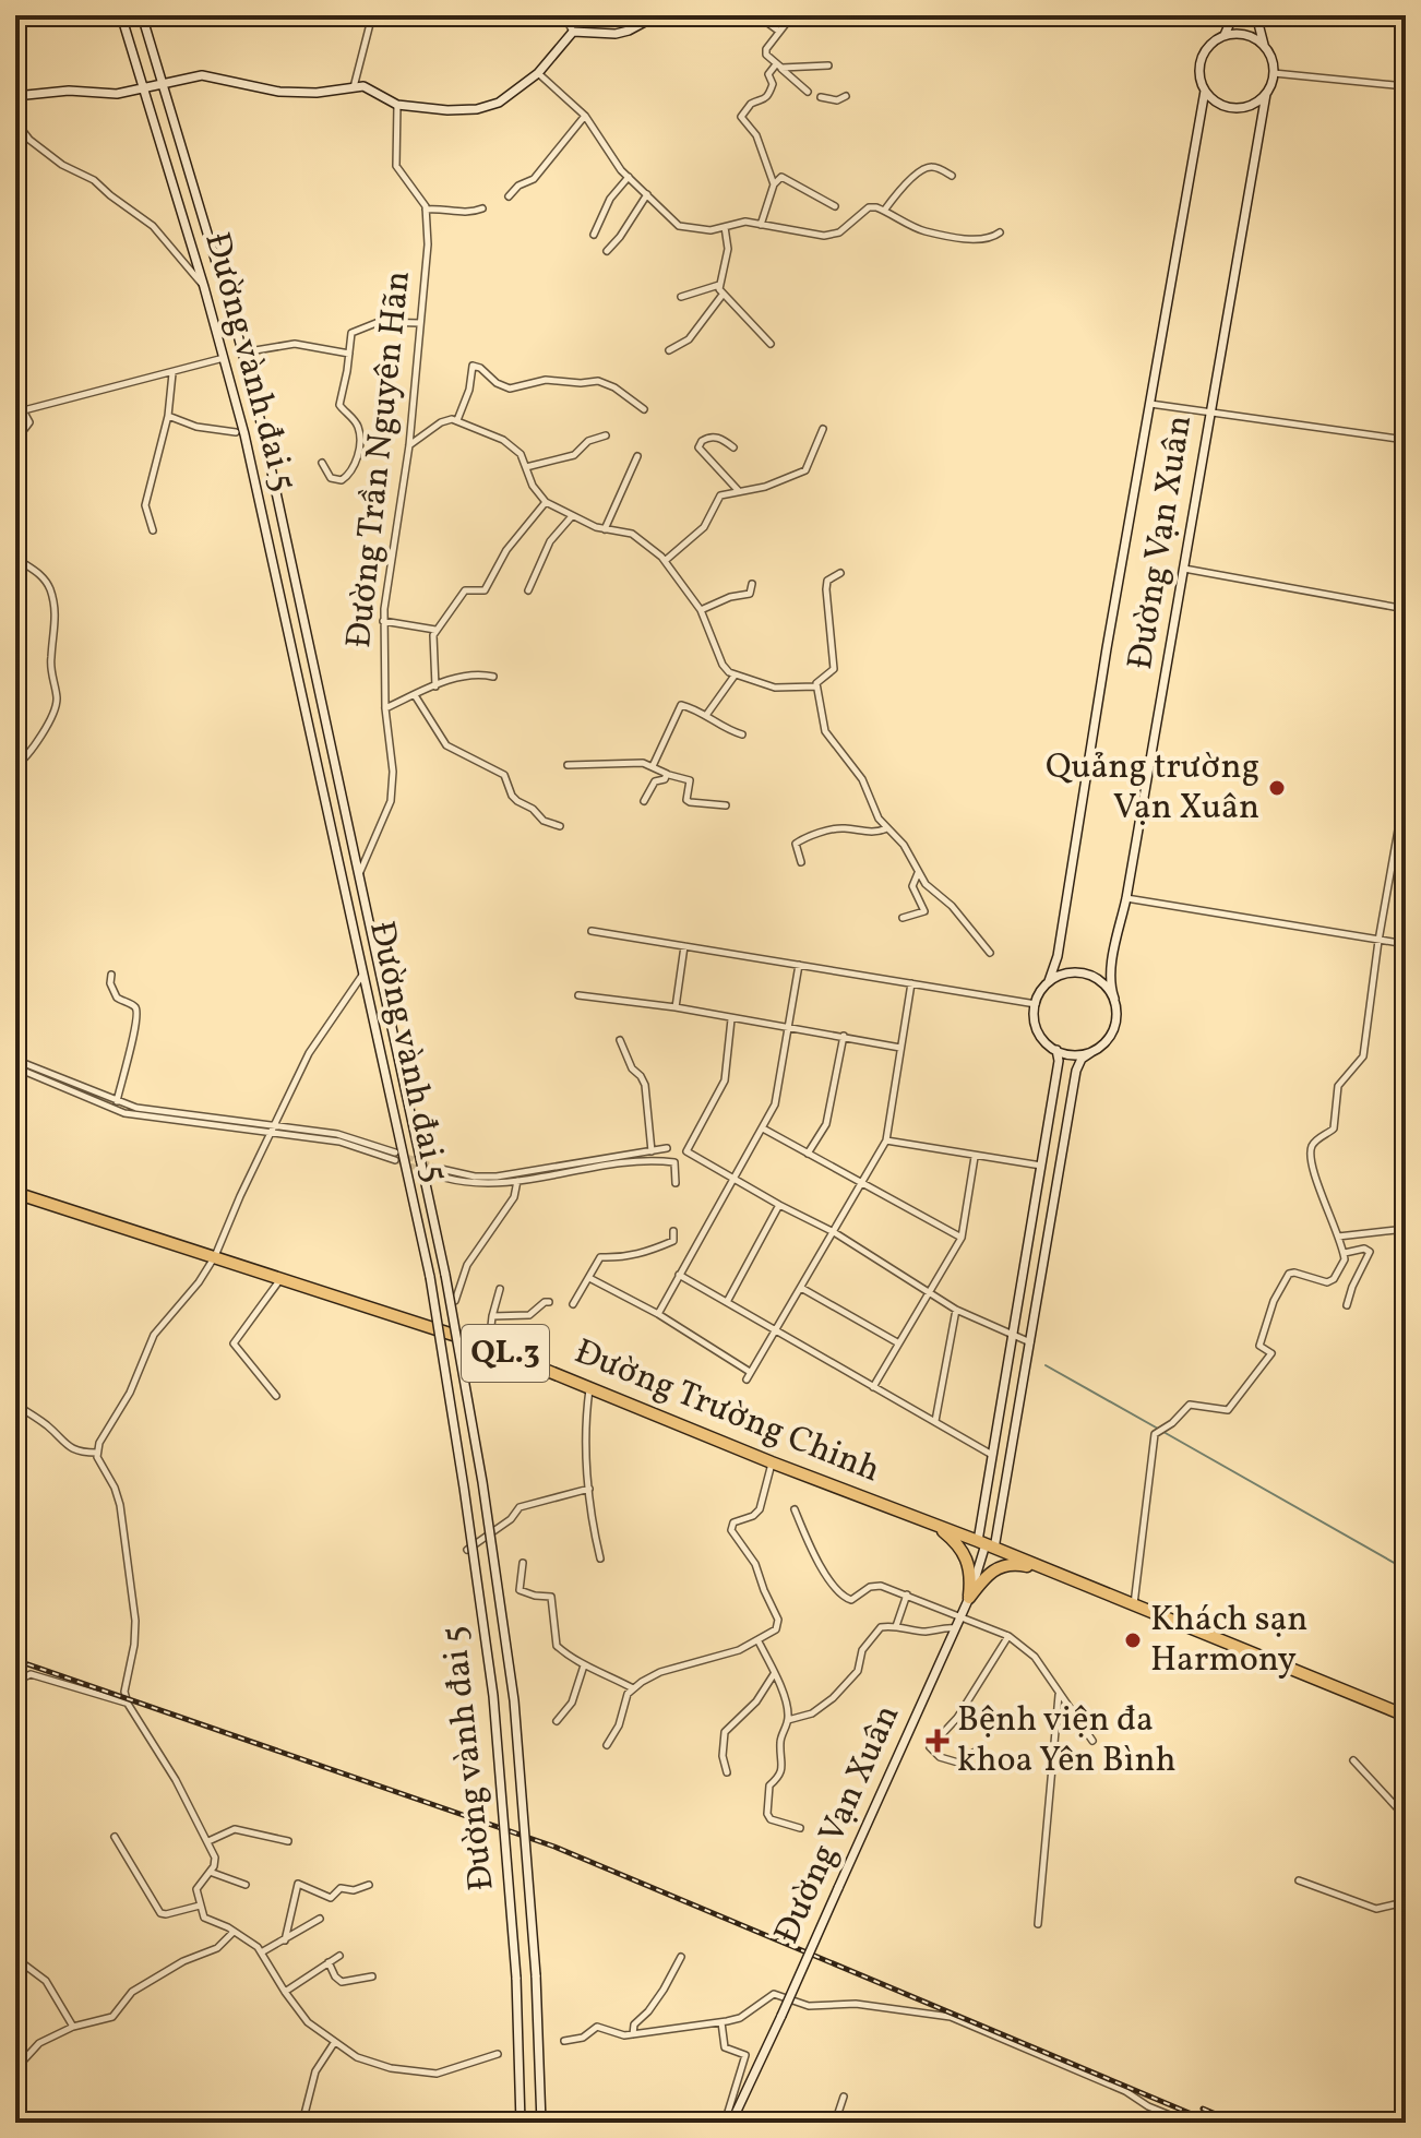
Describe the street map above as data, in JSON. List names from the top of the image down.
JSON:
{
  "streets": {
    "highway": ["QL.3", "Đường Trường Chinh"],
    "main road": ["Đường vành đai 5", "Đường Vạn Xuân"],
    "street": ["Đường Trần Nguyên Hãn"]
  },
  "crossings": [
    ["Đường vành đai 5", "Đường Trần Nguyên Hãn"],
    ["Đường Vạn Xuân", "Đường Trường Chinh"]
  ],
  "places": {
    "other": ["Quảng trường Vạn Xuân", "Khách sạn Harmony"],
    "health": ["Bệnh viện đa khoa Yên Bình"]
  }
}
